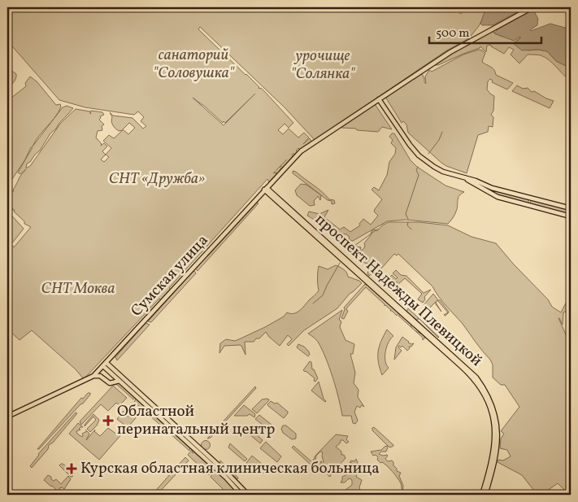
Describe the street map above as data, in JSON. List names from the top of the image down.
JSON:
{
  "streets": {
    "main road": ["Сумская улица", "проспект Надежды Плевицкой"]
  },
  "crossings": [
    ["Сумская улица", "проспект Надежды Плевицкой"]
  ],
  "parks": [
    "cанаторий \"Соловушка\"",
    "урочище \"Солянка\"",
    "СНТ «Дружба»",
    "СНТ Моква"
  ],
  "places": {
    "health": ["Областной перинатальный центр", "Курская областная клиническая больница"]
  },
  "scale_bar": "500 m"
}
